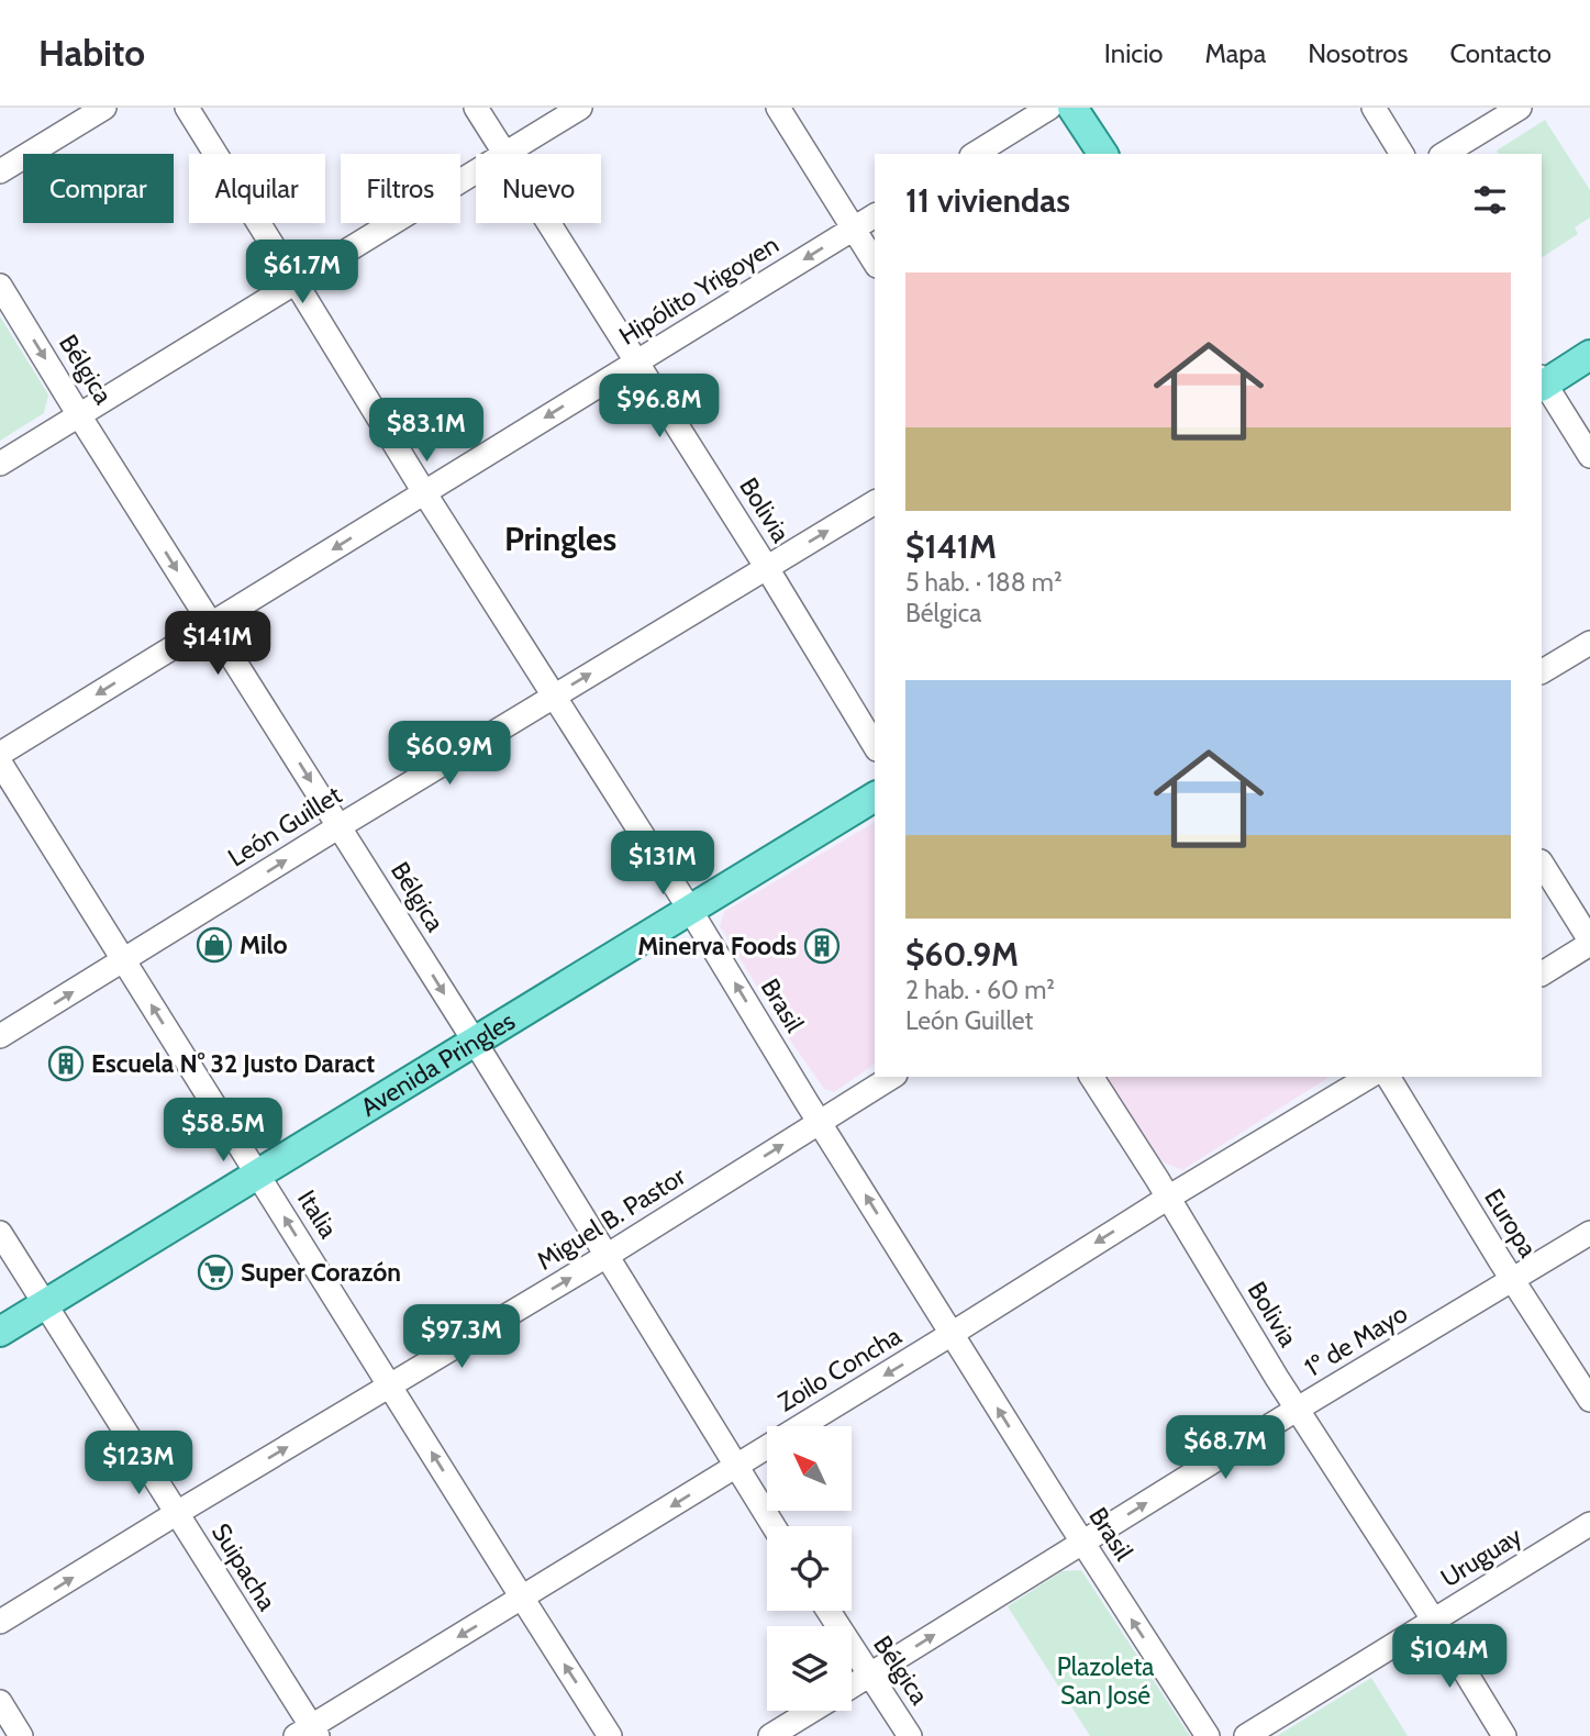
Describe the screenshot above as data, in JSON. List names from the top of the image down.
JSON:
{
  "streets": {
    "main road": ["Avenida Pringles"],
    "street": [
      "Hipólito Yrigoyen",
      "Bélgica",
      "Bolivia",
      "León Guillet",
      "Brasil",
      "Italia",
      "Miguel B. Pastor",
      "Europa",
      "1º de Mayo",
      "Zoilo Concha",
      "Uruguay",
      "Suipacha"
    ]
  },
  "crossings": [
    ["Hipólito Yrigoyen", "Bélgica"],
    ["Hipólito Yrigoyen", "Bolivia"],
    ["Hipólito Yrigoyen", "Brasil"],
    ["Bélgica", "León Guillet"],
    ["Bélgica", "Avenida Pringles"],
    ["Bélgica", "Miguel B. Pastor"],
    ["Bélgica", "1º de Mayo"],
    ["Bélgica", "Zoilo Concha"],
    ["Bolivia", "León Guillet"],
    ["Bolivia", "1º de Mayo"],
    ["Bolivia", "Zoilo Concha"],
    ["Bolivia", "Uruguay"],
    ["León Guillet", "Brasil"],
    ["León Guillet", "Italia"],
    ["Brasil", "Avenida Pringles"],
    ["Brasil", "Miguel B. Pastor"],
    ["Brasil", "1º de Mayo"],
    ["Brasil", "Zoilo Concha"],
    ["Avenida Pringles", "Italia"],
    ["Avenida Pringles", "Suipacha"],
    ["Italia", "Miguel B. Pastor"],
    ["Italia", "Zoilo Concha"],
    ["Miguel B. Pastor", "Suipacha"],
    ["Europa", "1º de Mayo"],
    ["Zoilo Concha", "Suipacha"]
  ],
  "one_way": [
    "Hipólito Yrigoyen",
    "Bélgica",
    "León Guillet",
    "Brasil",
    "Italia",
    "Miguel B. Pastor",
    "1º de Mayo",
    "Zoilo Concha"
  ],
  "districts": ["Pringles"],
  "parks": ["Plazoleta San José"],
  "places": {
    "shop": ["Milo"],
    "building": ["Minerva Foods", "Escuela N° 32 Justo Daract"],
    "supermarket": ["Super Corazón"]
  },
  "north": "top left",
  "page": {
    "header": "Habito",
    "nav": [
      "Inicio",
      "Mapa",
      "Nosotros",
      "Contacto"
    ],
    "chip": [
      "Comprar",
      "Alquilar",
      "Filtros",
      "Nuevo"
    ],
    "heading": "11 viviendas",
    "price": [
      "$61.7M",
      "$96.8M",
      "$83.1M",
      "$141M",
      "$60.9M",
      "$131M",
      "$58.5M",
      "$97.3M",
      "$68.7M",
      "$123M",
      "$104M"
    ],
    "list": [
      {
        "name": "$141M",
        "note": "5 hab. · 188 m² · Bélgica"
      },
      {
        "name": "$60.9M",
        "note": "2 hab. · 60 m² · León Guillet"
      }
    ]
  }
}
